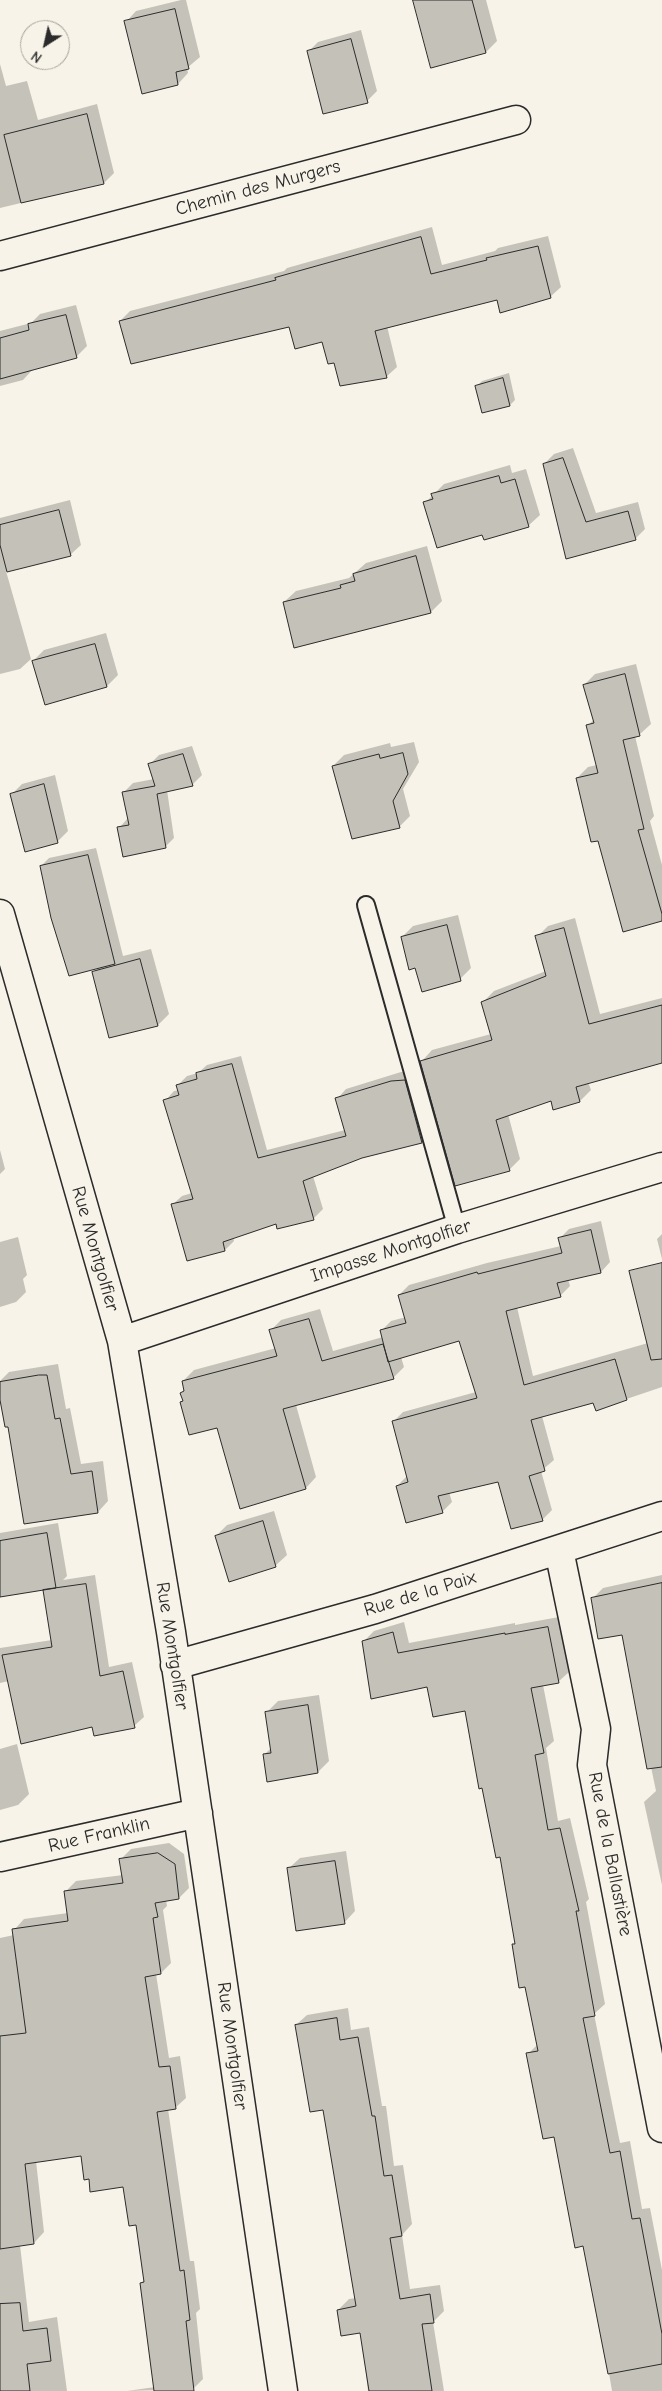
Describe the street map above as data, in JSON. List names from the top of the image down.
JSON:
{
  "streets": {
    "street": [
      "Chemin des Murgers",
      "Rue Montgolfier",
      "Impasse Montgolfier",
      "Rue de la Paix",
      "Rue Franklin",
      "Rue de la Ballastière"
    ]
  },
  "crossings": [
    ["Rue Montgolfier", "Impasse Montgolfier"],
    ["Rue Montgolfier", "Rue de la Paix"],
    ["Rue Montgolfier", "Rue Franklin"],
    ["Rue de la Paix", "Rue de la Ballastière"]
  ],
  "north": "bottom left"
}
